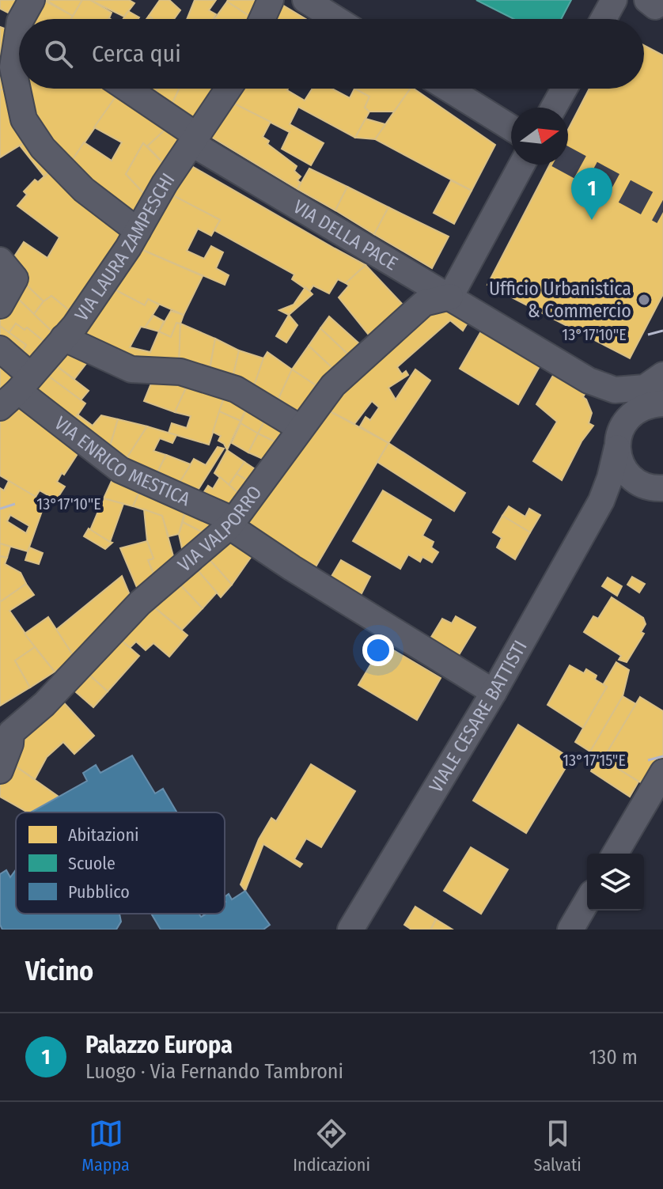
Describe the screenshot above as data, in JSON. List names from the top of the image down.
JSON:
{
  "streets": {
    "street": [
      "VIA DELLA PACE",
      "VIA LAURA ZAMPESCHI",
      "VIA ENRICO MESTICA",
      "VIA VALPORRO",
      "VIALE CESARE BATTISTI"
    ]
  },
  "crossings": [
    ["VIA DELLA PACE", "VIA LAURA ZAMPESCHI"],
    ["VIA DELLA PACE", "VIA VALPORRO"],
    ["VIA DELLA PACE", "VIALE CESARE BATTISTI"],
    ["VIA LAURA ZAMPESCHI", "VIA ENRICO MESTICA"],
    ["VIA ENRICO MESTICA", "VIA VALPORRO"],
    ["VIA ENRICO MESTICA", "VIALE CESARE BATTISTI"]
  ],
  "places": ["Ufficio Urbanistica & Commercio"],
  "legend": ["Abitazioni", "Scuole", "Pubblico"],
  "north": "right",
  "page": {
    "search": "Cerca qui",
    "pins": "1",
    "heading": "Vicino",
    "list": [
      {
        "mark": "1",
        "name": "Palazzo Europa",
        "note": "Luogo · Via Fernando Tambroni",
        "value": "130 m"
      }
    ],
    "nav": ["Mappa", "Indicazioni", "Salvati"]
  },
  "coordinates": ["13°17'10\"E", "13°17'15\"E"]
}
